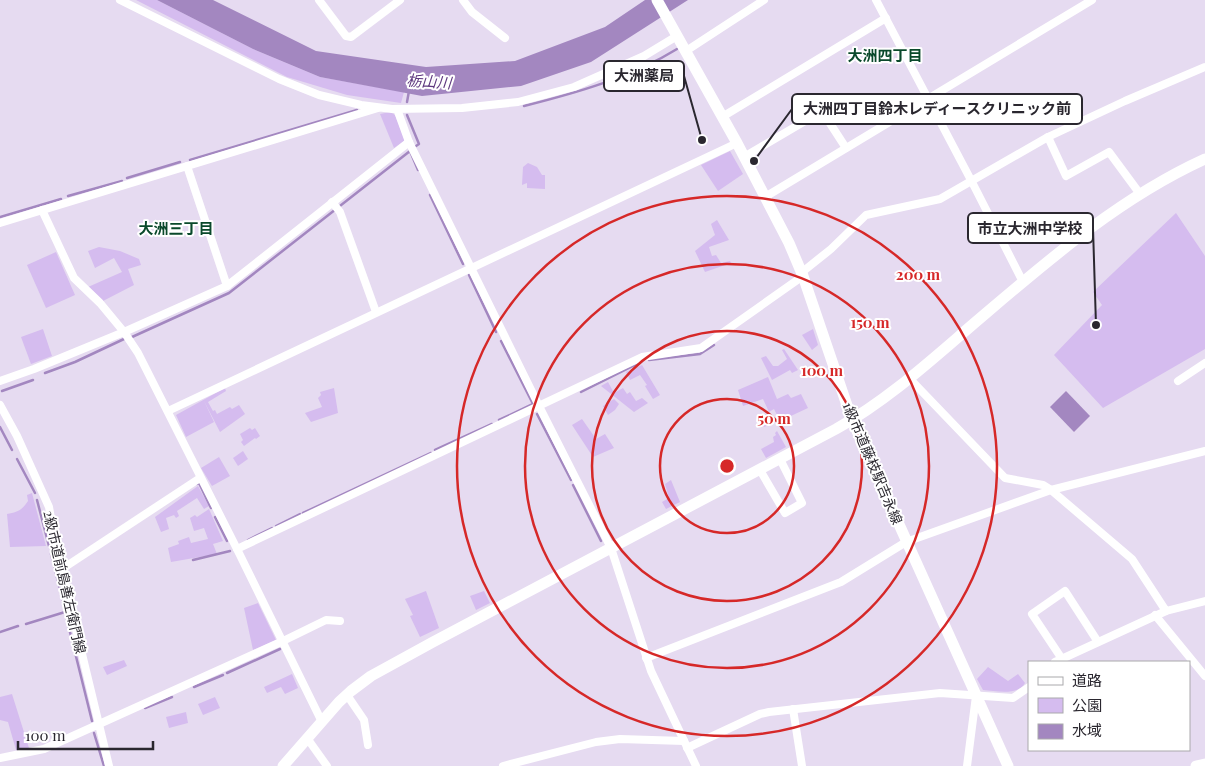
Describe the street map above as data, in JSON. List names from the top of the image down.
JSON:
{
  "streets": {
    "street": ["1級市道藤枝駅吉永線", "2級市道前島善左衛門線"]
  },
  "districts": ["大洲四丁目", "大洲三丁目"],
  "water": ["栃山川"],
  "places": ["大洲薬局", "大洲四丁目鈴木レディースクリニック前", "市立大洲中学校"],
  "legend": ["道路", "公園", "水域"],
  "scale_bar": "100 m",
  "rings": [
    "200 m",
    "150 m",
    "100 m",
    "50 m"
  ]
}
